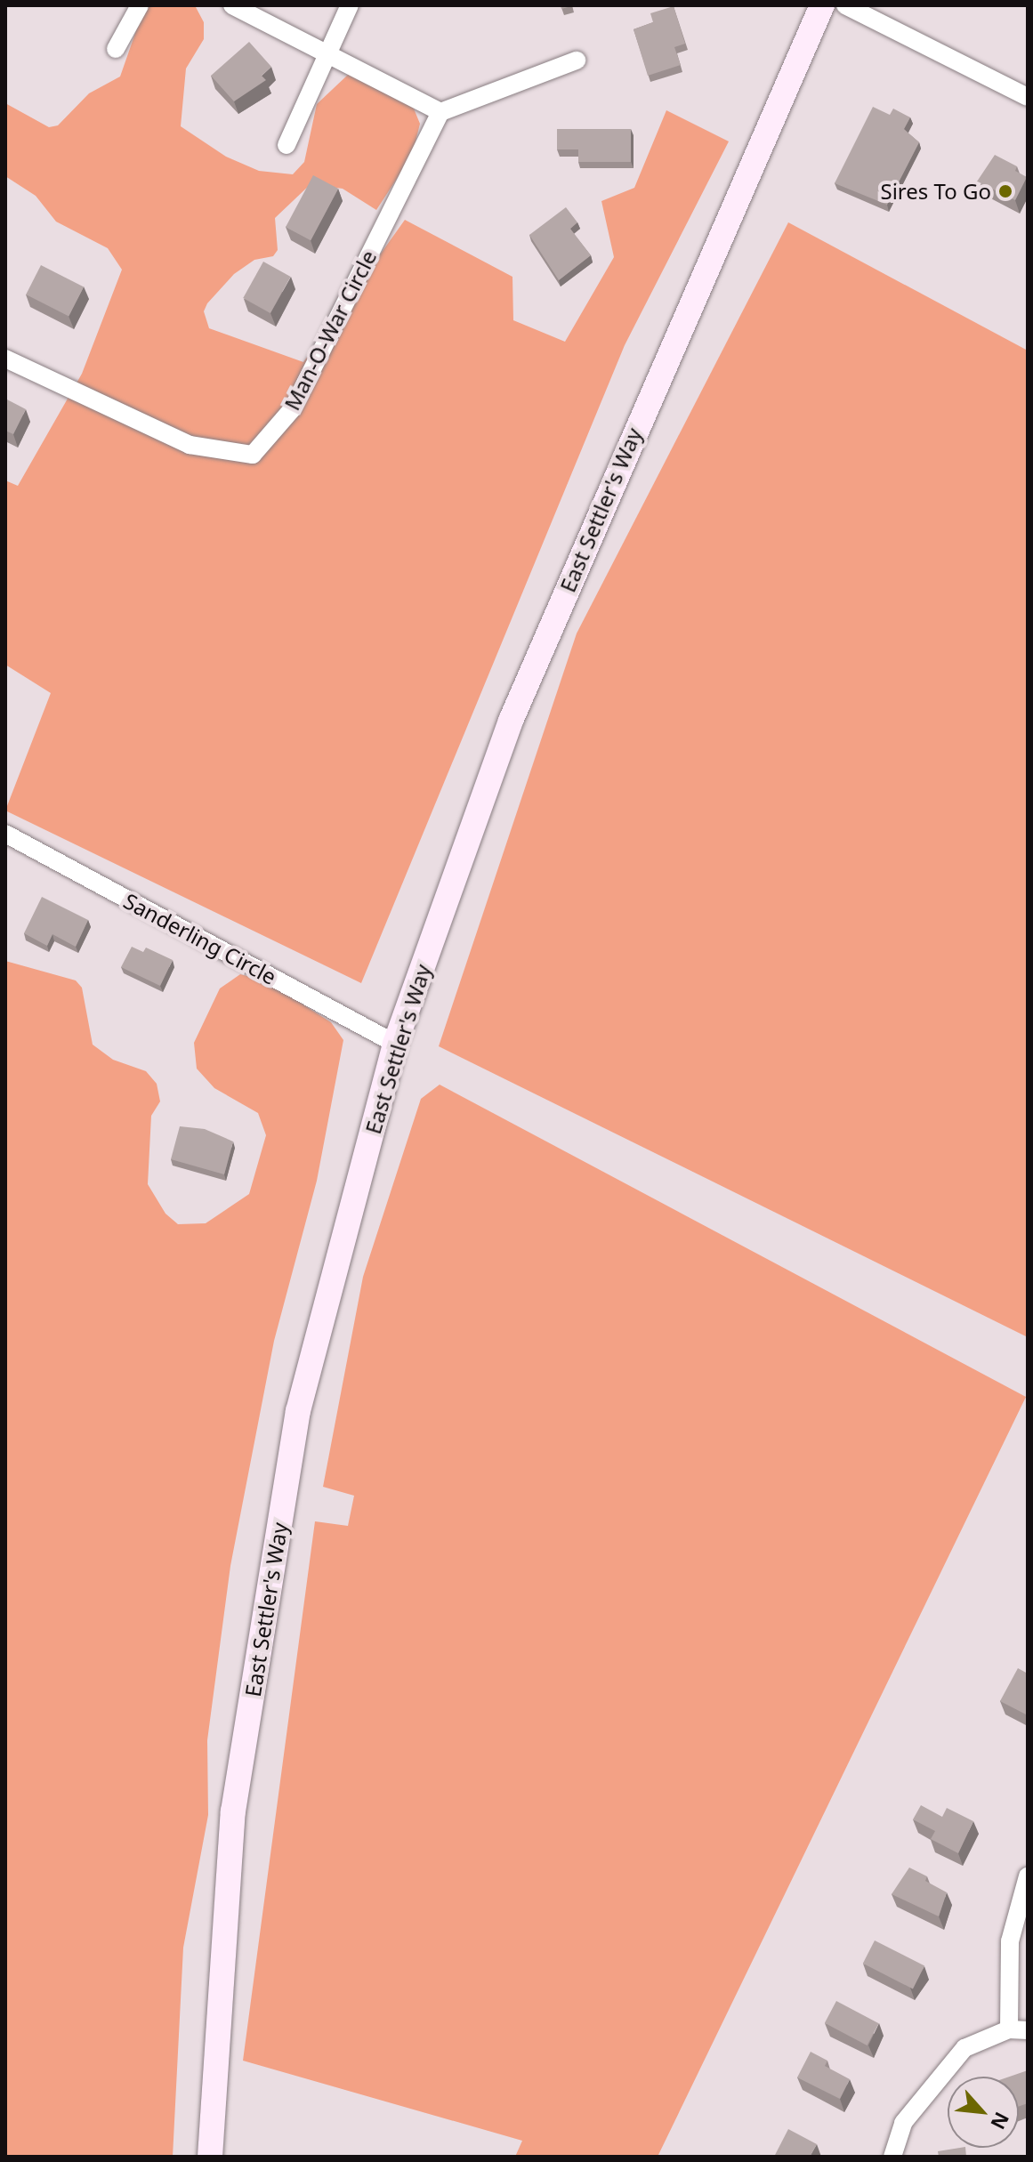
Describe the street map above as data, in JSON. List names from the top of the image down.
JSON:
{
  "streets": {
    "main road": ["East Settler's Way"],
    "street": ["Man-O-War Circle", "Sanderling Circle"]
  },
  "crossings": [
    ["East Settler's Way", "Sanderling Circle"]
  ],
  "places": ["Sires To Go"],
  "north": "bottom right"
}
